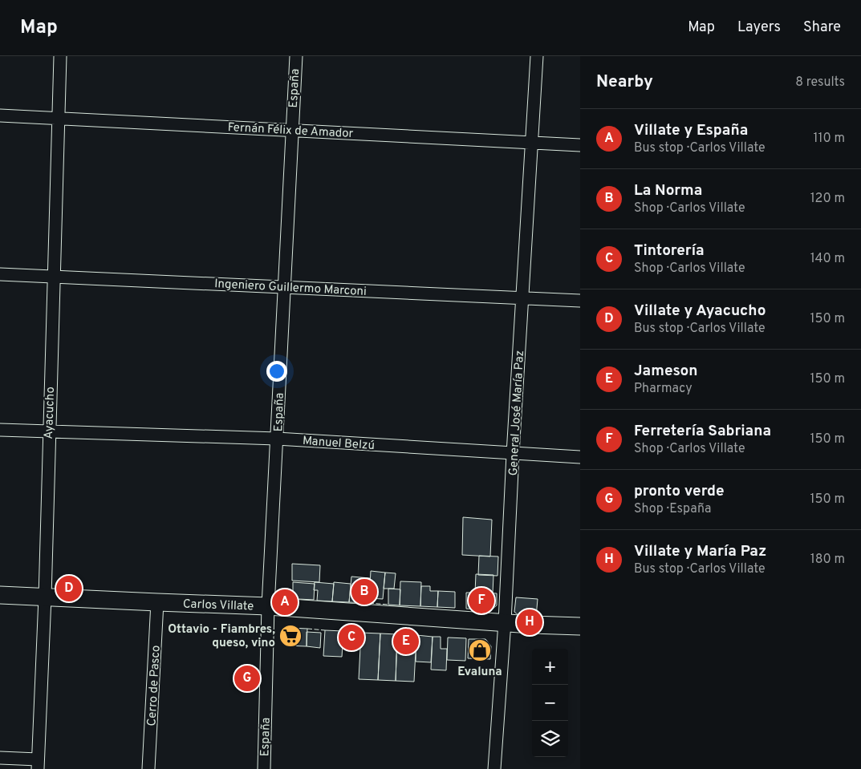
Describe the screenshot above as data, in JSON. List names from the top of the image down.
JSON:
{
  "streets": {
    "street": [
      "España",
      "Fernán Félix de Amador",
      "Ingeniero Guillermo Marconi",
      "Ayacucho",
      "General José María Paz",
      "Manuel Belzú",
      "Carlos Villate",
      "Cerro de Pasco"
    ]
  },
  "crossings": [
    ["España", "Fernán Félix de Amador"],
    ["España", "Ingeniero Guillermo Marconi"],
    ["España", "Manuel Belzú"],
    ["España", "Carlos Villate"],
    ["Fernán Félix de Amador", "Ayacucho"],
    ["Fernán Félix de Amador", "General José María Paz"],
    ["Ingeniero Guillermo Marconi", "Ayacucho"],
    ["Ingeniero Guillermo Marconi", "General José María Paz"],
    ["Ayacucho", "Manuel Belzú"],
    ["Ayacucho", "Carlos Villate"],
    ["General José María Paz", "Manuel Belzú"],
    ["General José María Paz", "Carlos Villate"],
    ["Carlos Villate", "Cerro de Pasco"]
  ],
  "places": {
    "supermarket": ["Ottavio - Fiambres, queso, vino"],
    "shop": ["Evaluna"]
  },
  "page": {
    "header": "Map",
    "nav": ["Map", "Layers", "Share"],
    "heading": ["Nearby", "8 results"],
    "list": [
      {
        "mark": "A",
        "name": "Villate y España",
        "note": "Bus stop · Carlos Villate",
        "value": "110 m"
      },
      {
        "mark": "B",
        "name": "La Norma",
        "note": "Shop · Carlos Villate",
        "value": "120 m"
      },
      {
        "mark": "C",
        "name": "Tintorería",
        "note": "Shop · Carlos Villate",
        "value": "140 m"
      },
      {
        "mark": "D",
        "name": "Villate y Ayacucho",
        "note": "Bus stop · Carlos Villate",
        "value": "150 m"
      },
      {
        "mark": "E",
        "name": "Jameson",
        "note": "Pharmacy",
        "value": "150 m"
      },
      {
        "mark": "F",
        "name": "Ferretería Sabriana",
        "note": "Shop · Carlos Villate",
        "value": "150 m"
      },
      {
        "mark": "G",
        "name": "pronto verde",
        "note": "Shop · España",
        "value": "150 m"
      },
      {
        "mark": "H",
        "name": "Villate y María Paz",
        "note": "Bus stop · Carlos Villate",
        "value": "180 m"
      }
    ],
    "pins": [
      "D",
      "B",
      "F",
      "A",
      "H",
      "C",
      "E",
      "G"
    ],
    "map_buttons": ["+", "−"]
  }
}
